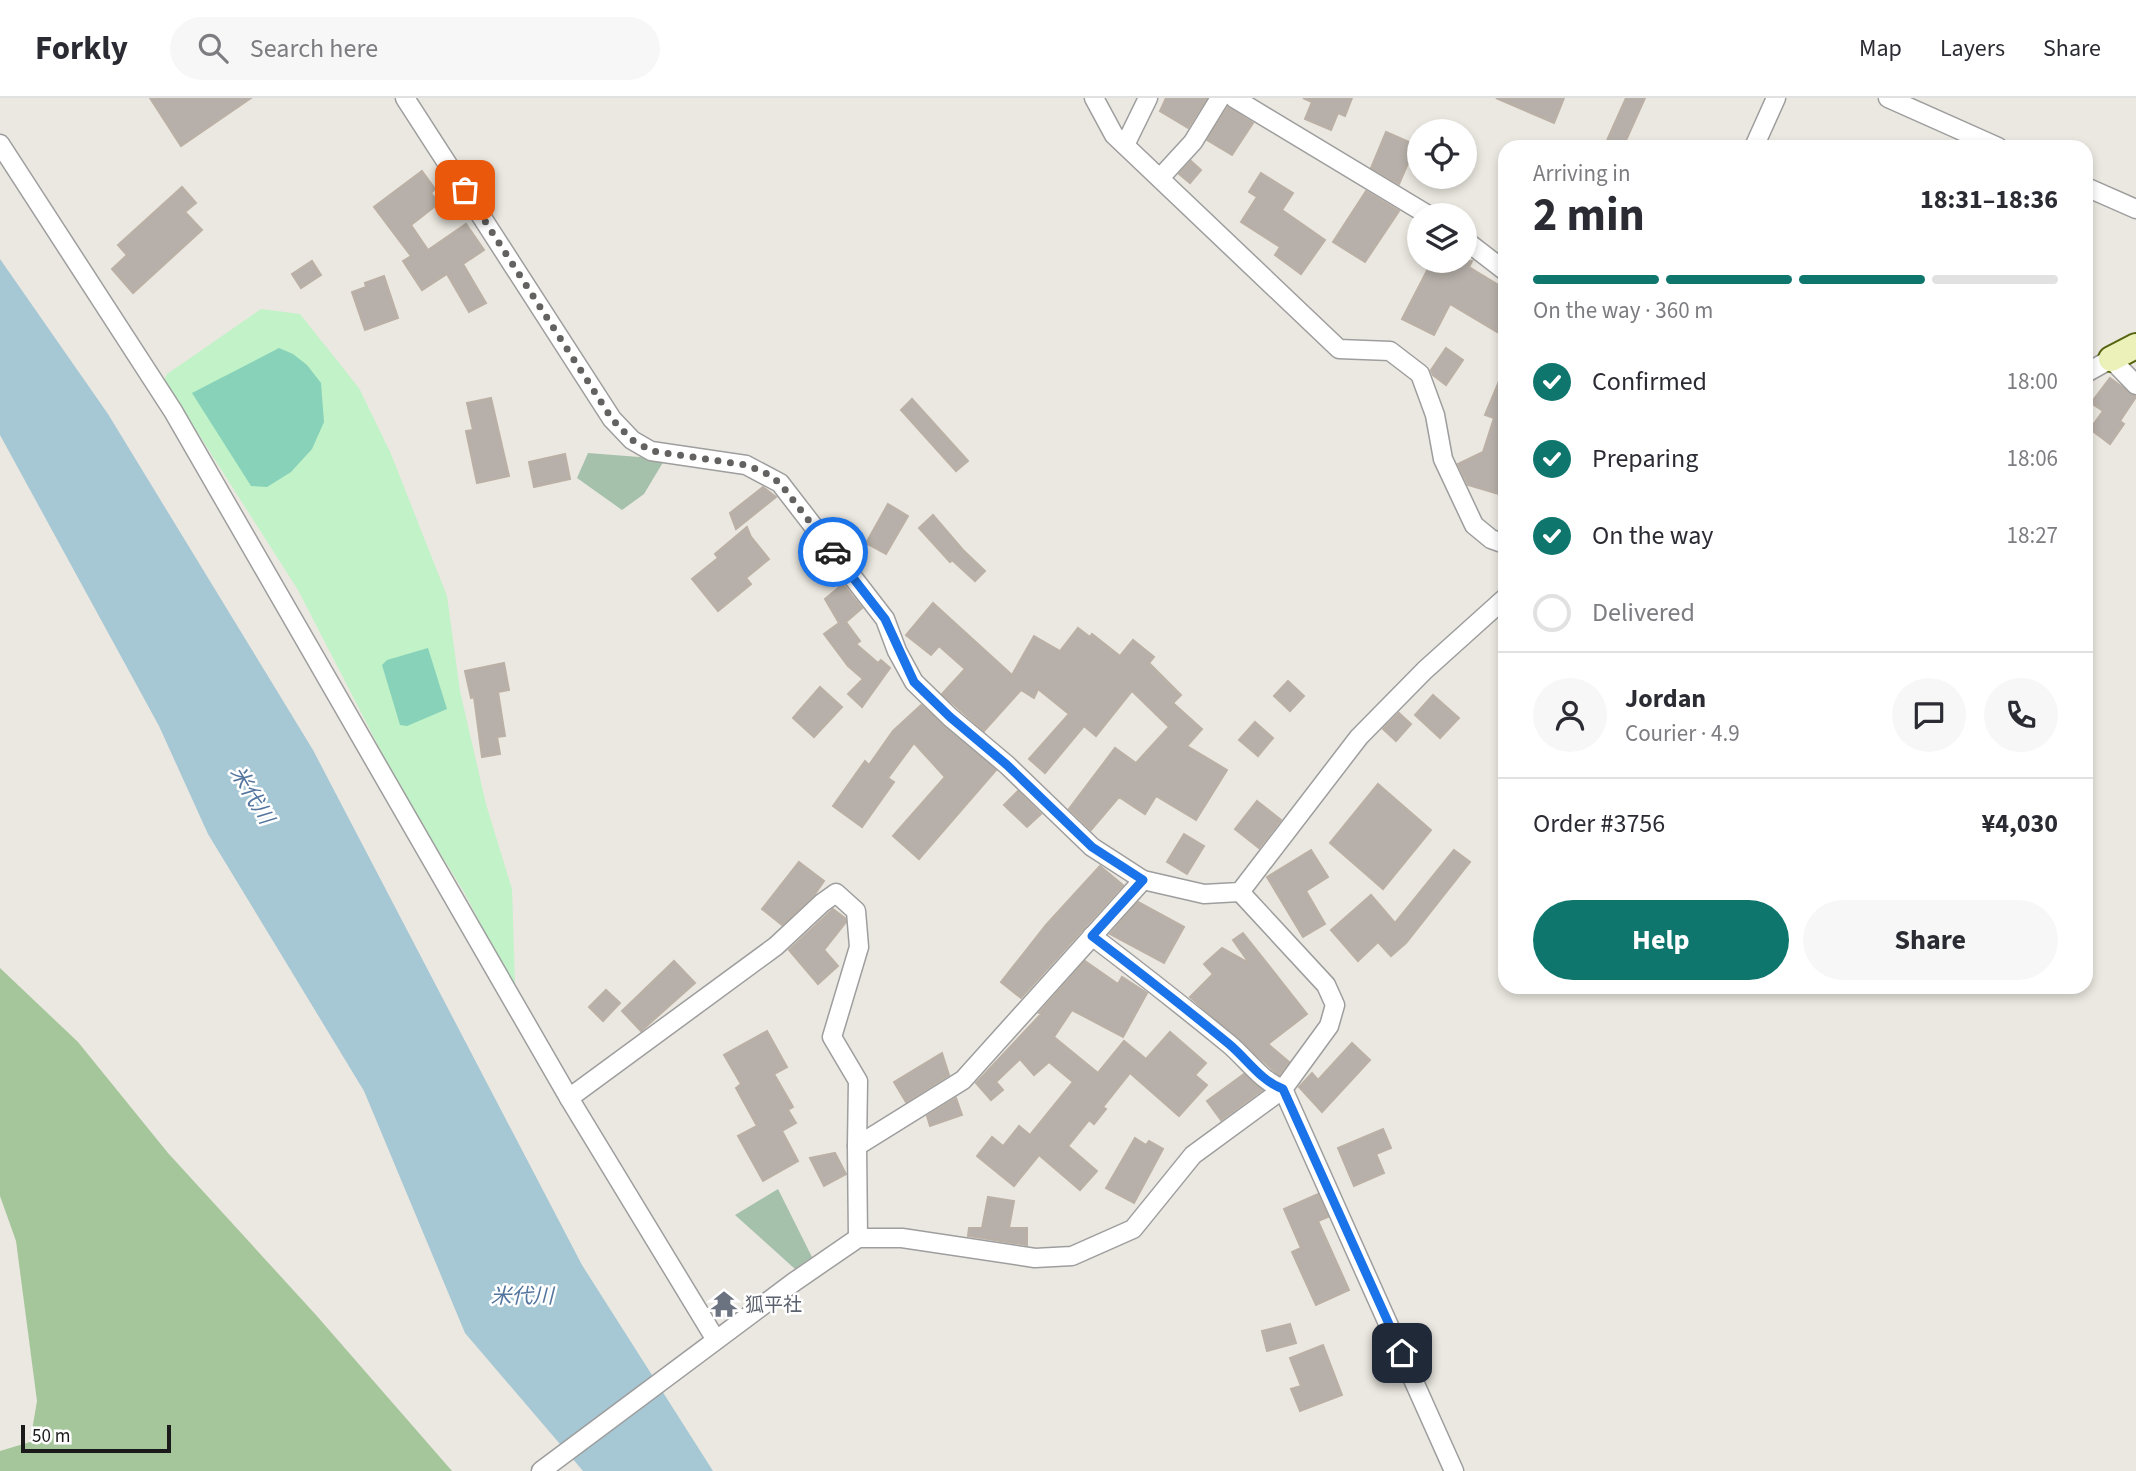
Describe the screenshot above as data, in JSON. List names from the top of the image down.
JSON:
{
  "water": ["米代川"],
  "places": {
    "temple": ["狐平社"]
  },
  "scale_bar": "50 m",
  "page": {
    "header": "Forkly",
    "search": "Search here",
    "nav": ["Map", "Layers", "Share"],
    "heading": ["2 min", "Arriving in", "18:31–18:36"],
    "panel": [
      "Jordan",
      "Courier · 4.9",
      "Order #3756",
      "¥4,030"
    ],
    "bar": "On the way · 360 m",
    "list": [
      ["Confirmed", "18:00"],
      ["Preparing", "18:06"],
      ["On the way", "18:27"],
      "Delivered"
    ],
    "buttons": ["Help", "Share"],
    "scale": "50 m"
  }
}
